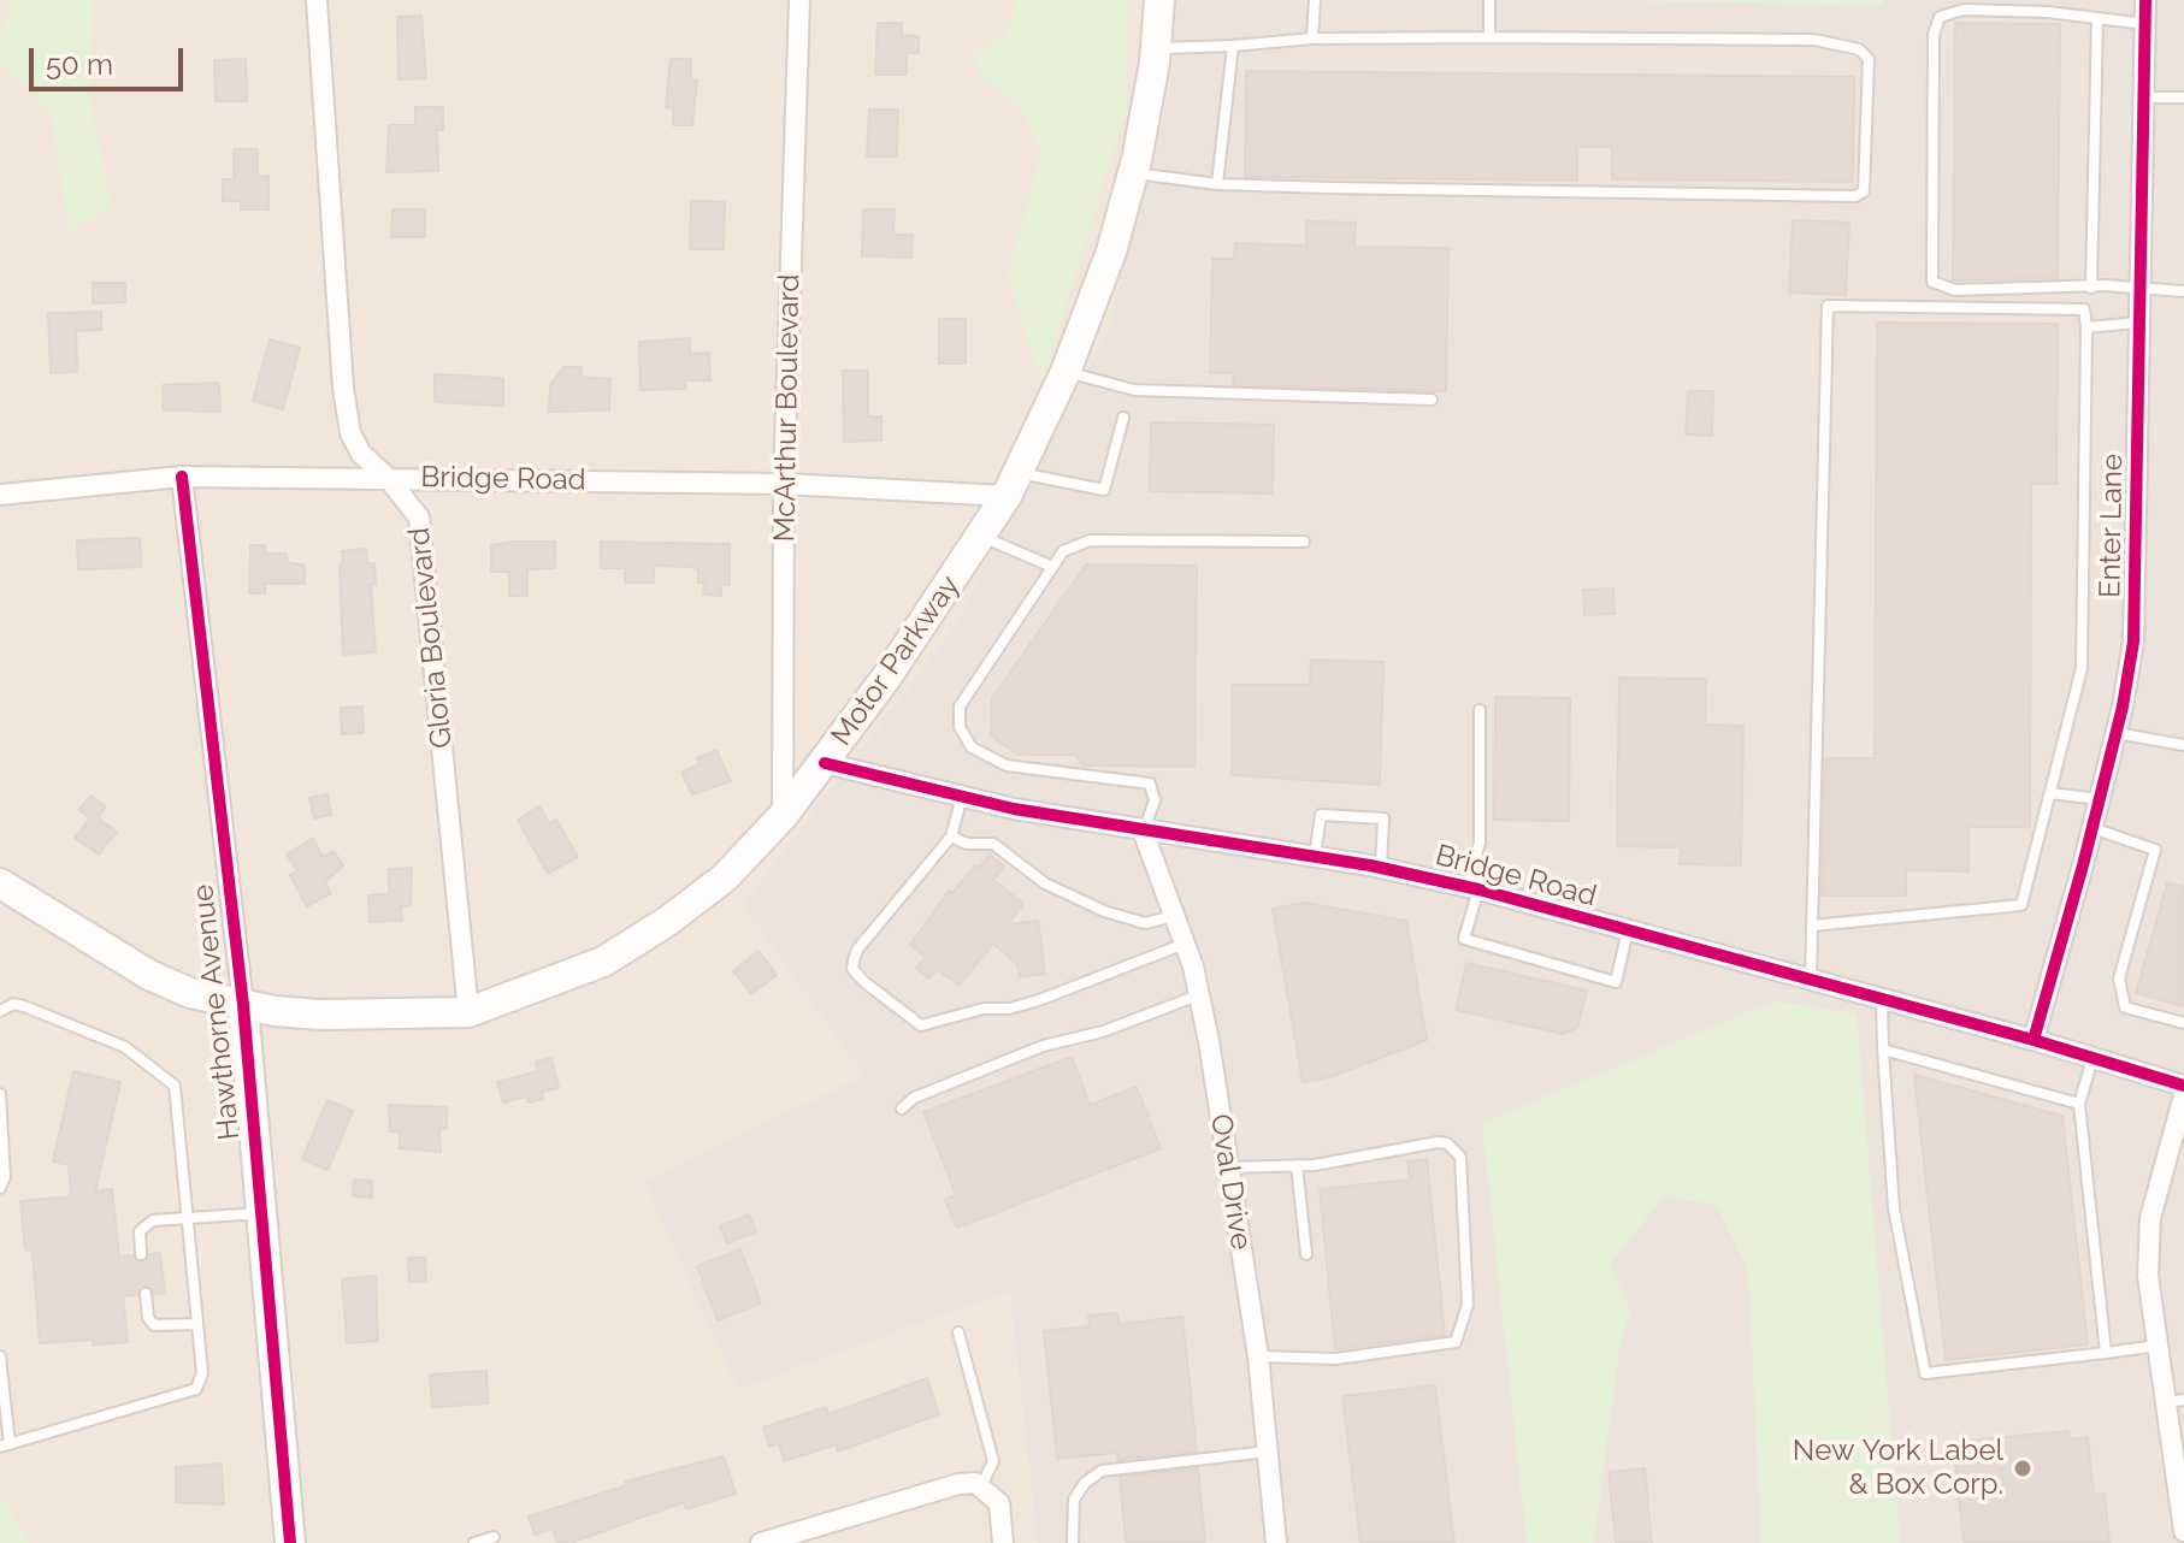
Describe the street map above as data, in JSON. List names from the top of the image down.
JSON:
{
  "streets": {
    "main road": ["Motor Parkway", "Hawthorne Avenue"],
    "street": [
      "McArthur Boulevard",
      "Bridge Road",
      "Enter Lane",
      "Gloria Boulevard",
      "Oval Drive"
    ]
  },
  "crossings": [
    ["McArthur Boulevard", "Bridge Road"],
    ["McArthur Boulevard", "Motor Parkway"],
    ["Bridge Road", "Enter Lane"],
    ["Bridge Road", "Gloria Boulevard"],
    ["Bridge Road", "Motor Parkway"],
    ["Bridge Road", "Hawthorne Avenue"],
    ["Bridge Road", "Oval Drive"],
    ["Gloria Boulevard", "Motor Parkway"],
    ["Motor Parkway", "Hawthorne Avenue"]
  ],
  "places": ["New York Label & Box Corp."],
  "scale_bar": "50 m"
}
